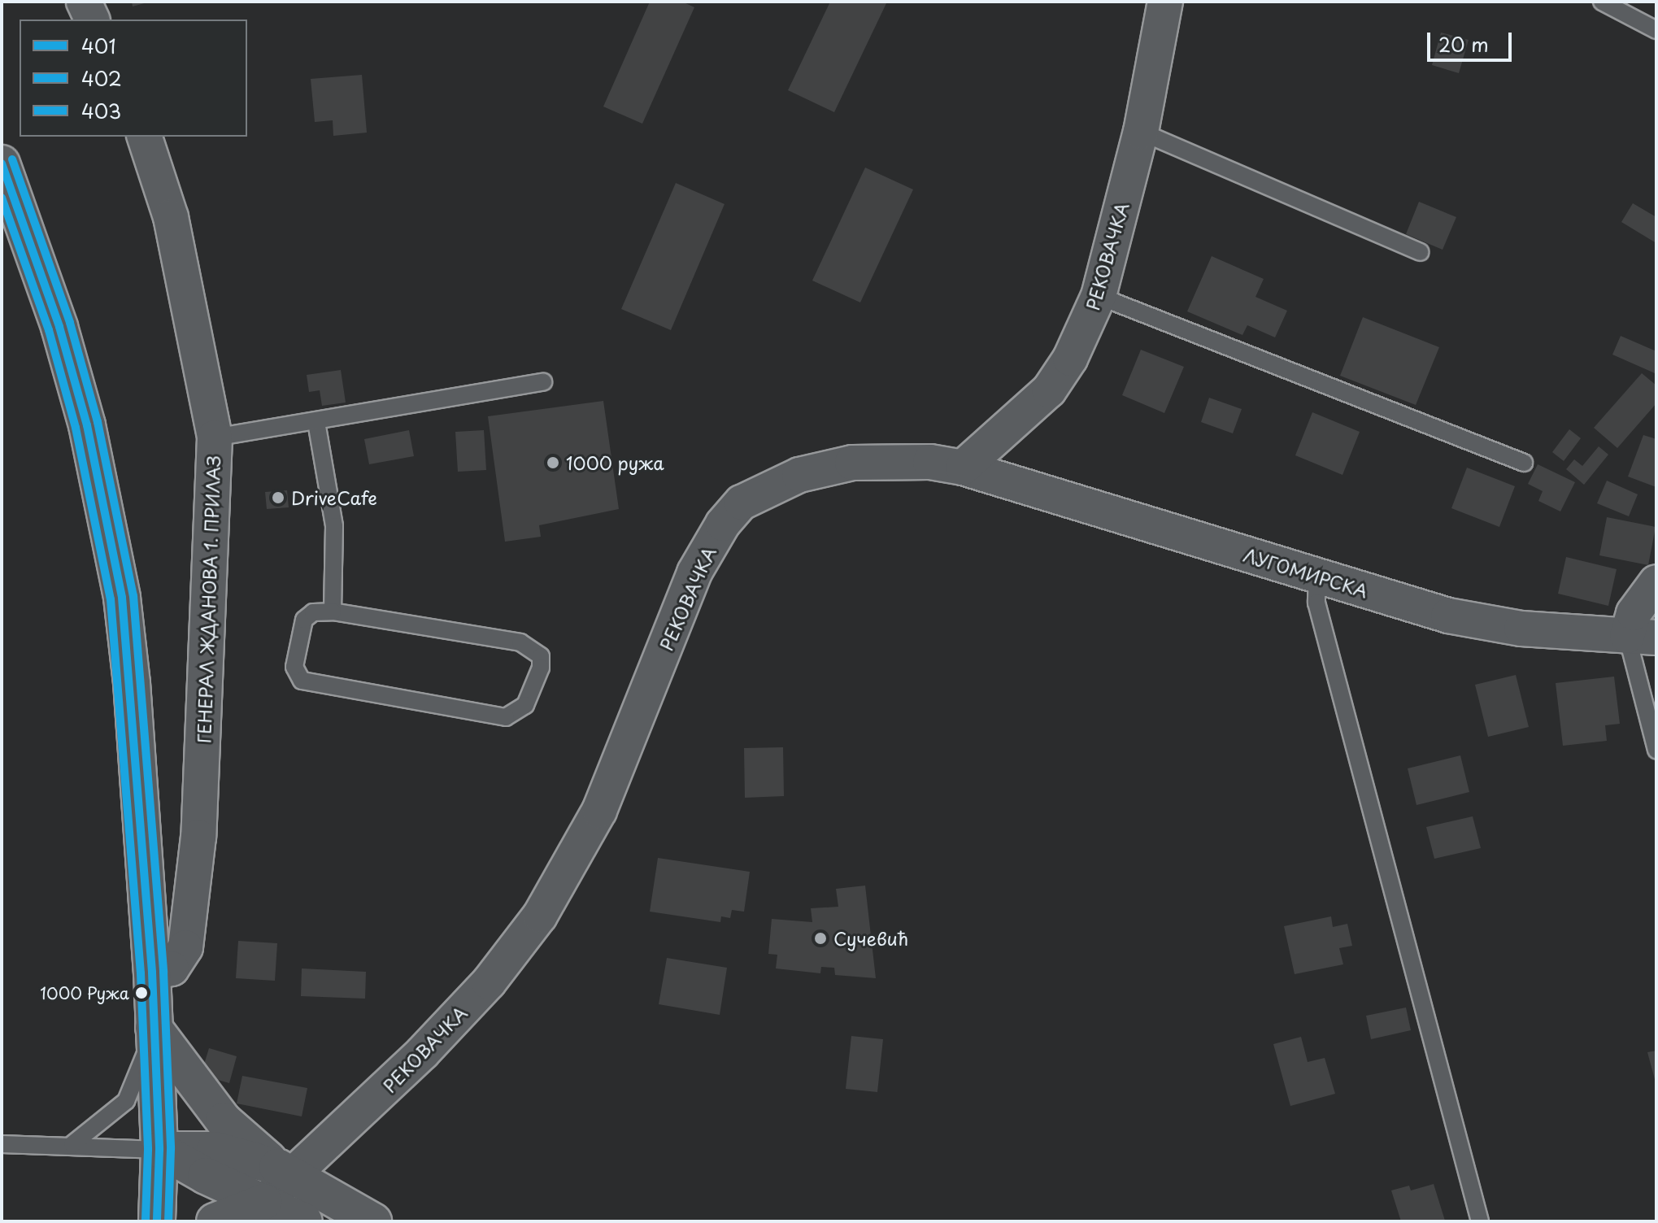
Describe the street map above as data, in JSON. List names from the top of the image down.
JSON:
{
  "streets": {
    "street": ["РЕКОВАЧКА", "ЛУГОМИРСКА", "ГЕНЕРАЛ ЖДАНОВА 1. ПРИЛАЗ"]
  },
  "crossings": [
    ["РЕКОВАЧКА", "ЛУГОМИРСКА"]
  ],
  "places": [
    "1000 ружа",
    "DriveCafe",
    "Сучевић",
    "1000 Ружа"
  ],
  "lines": ["transit line 403", "transit line 401", "transit line 402"],
  "legend": ["401", "402", "403"],
  "scale_bar": "20 m"
}
